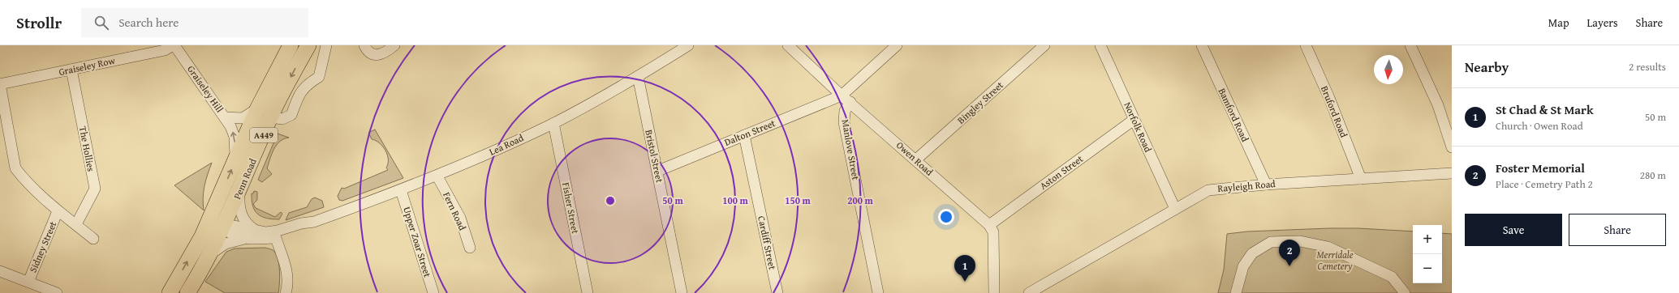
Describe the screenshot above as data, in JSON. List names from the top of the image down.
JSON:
{
  "streets": {
    "highway": ["A449", "Penn Road"],
    "street": [
      "Graiseley Row",
      "Graiseley Hill",
      "Bingley Street",
      "Bruford Road",
      "Bamford Road",
      "Norfolk Road",
      "Dalton Street",
      "Lea Road",
      "The Hollies",
      "Manlove Street",
      "Bristol Street",
      "Owen Road",
      "Aston Street",
      "Rayleigh Road",
      "Fisher Street",
      "Fern Road",
      "Upper Zoar Street",
      "Cardiff Street",
      "Sidney Street"
    ]
  },
  "crossings": [
    ["Graiseley Row", "Graiseley Hill"],
    ["Graiseley Row", "The Hollies"],
    ["Graiseley Row", "Sidney Street"],
    ["Graiseley Hill", "Penn Road"],
    ["Bingley Street", "Owen Road"],
    ["Bruford Road", "Rayleigh Road"],
    ["Bamford Road", "Rayleigh Road"],
    ["Norfolk Road", "Aston Street"],
    ["Norfolk Road", "Rayleigh Road"],
    ["Dalton Street", "Bristol Street"],
    ["Dalton Street", "Owen Road"],
    ["Dalton Street", "Cardiff Street"],
    ["Lea Road", "Bristol Street"],
    ["Lea Road", "Penn Road"],
    ["Lea Road", "Fisher Street"],
    ["Lea Road", "Fern Road"],
    ["Lea Road", "Upper Zoar Street"],
    ["The Hollies", "Sidney Street"],
    ["Manlove Street", "Owen Road"],
    ["Owen Road", "Aston Street"]
  ],
  "parks": ["Merridale Cemetery"],
  "north": "bottom",
  "page": {
    "header": "Strollr",
    "search": "Search here",
    "nav": ["Map", "Layers", "Share"],
    "heading": ["Nearby", "2 results"],
    "list": [
      {
        "mark": "1",
        "name": "St Chad & St Mark",
        "note": "Church · Owen Road",
        "value": "50 m"
      },
      {
        "mark": "2",
        "name": "Foster Memorial",
        "note": "Place · Cemetry Path 2",
        "value": "280 m"
      }
    ],
    "buttons": ["Save", "Share"],
    "map_buttons": ["+", "−"],
    "pins": ["2", "1"]
  },
  "rings": [
    "50 m",
    "100 m",
    "150 m",
    "200 m"
  ]
}
